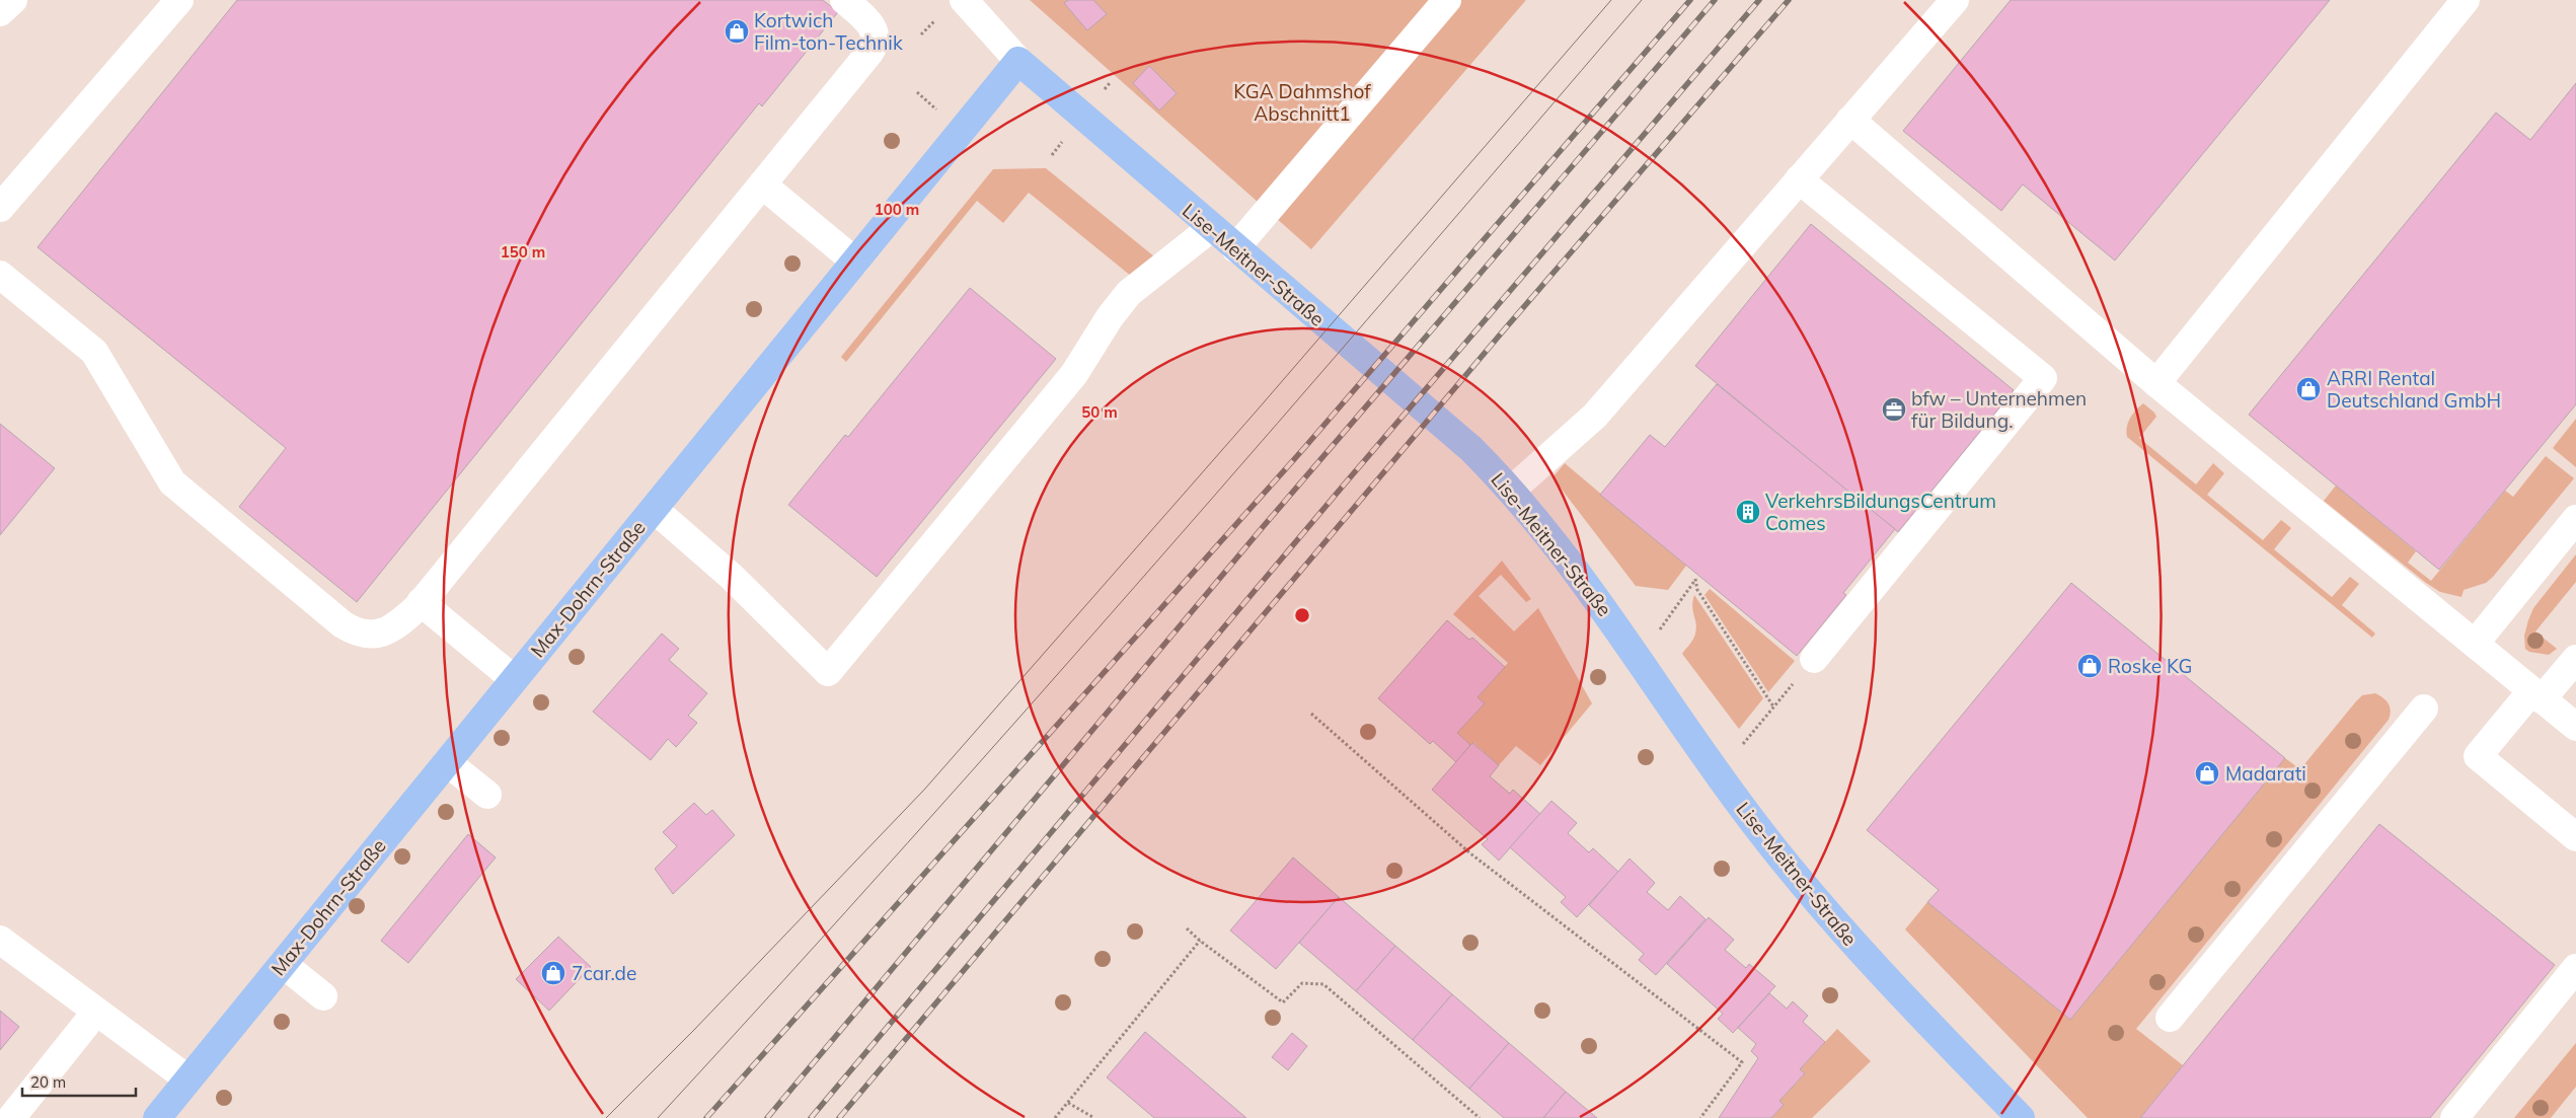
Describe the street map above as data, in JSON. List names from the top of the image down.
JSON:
{
  "streets": {
    "main road": ["Lise-Meitner-Straße", "Max-Dohrn-Straße"]
  },
  "crossings": [
    ["Lise-Meitner-Straße", "Max-Dohrn-Straße"]
  ],
  "parks": ["KGA Dahmshof Abschnitt1"],
  "places": {
    "shop": [
      "Kortwich Film-ton-Technik",
      "ARRI Rental Deutschland GmbH",
      "Roske KG",
      "Madarati",
      "7car.de"
    ],
    "office": ["bfw – Unternehmen für Bildung."],
    "building": ["VerkehrsBildungsCentrum Comes"]
  },
  "scale_bar": "20 m",
  "rings": ["100 m", "150 m", "50 m"]
}
